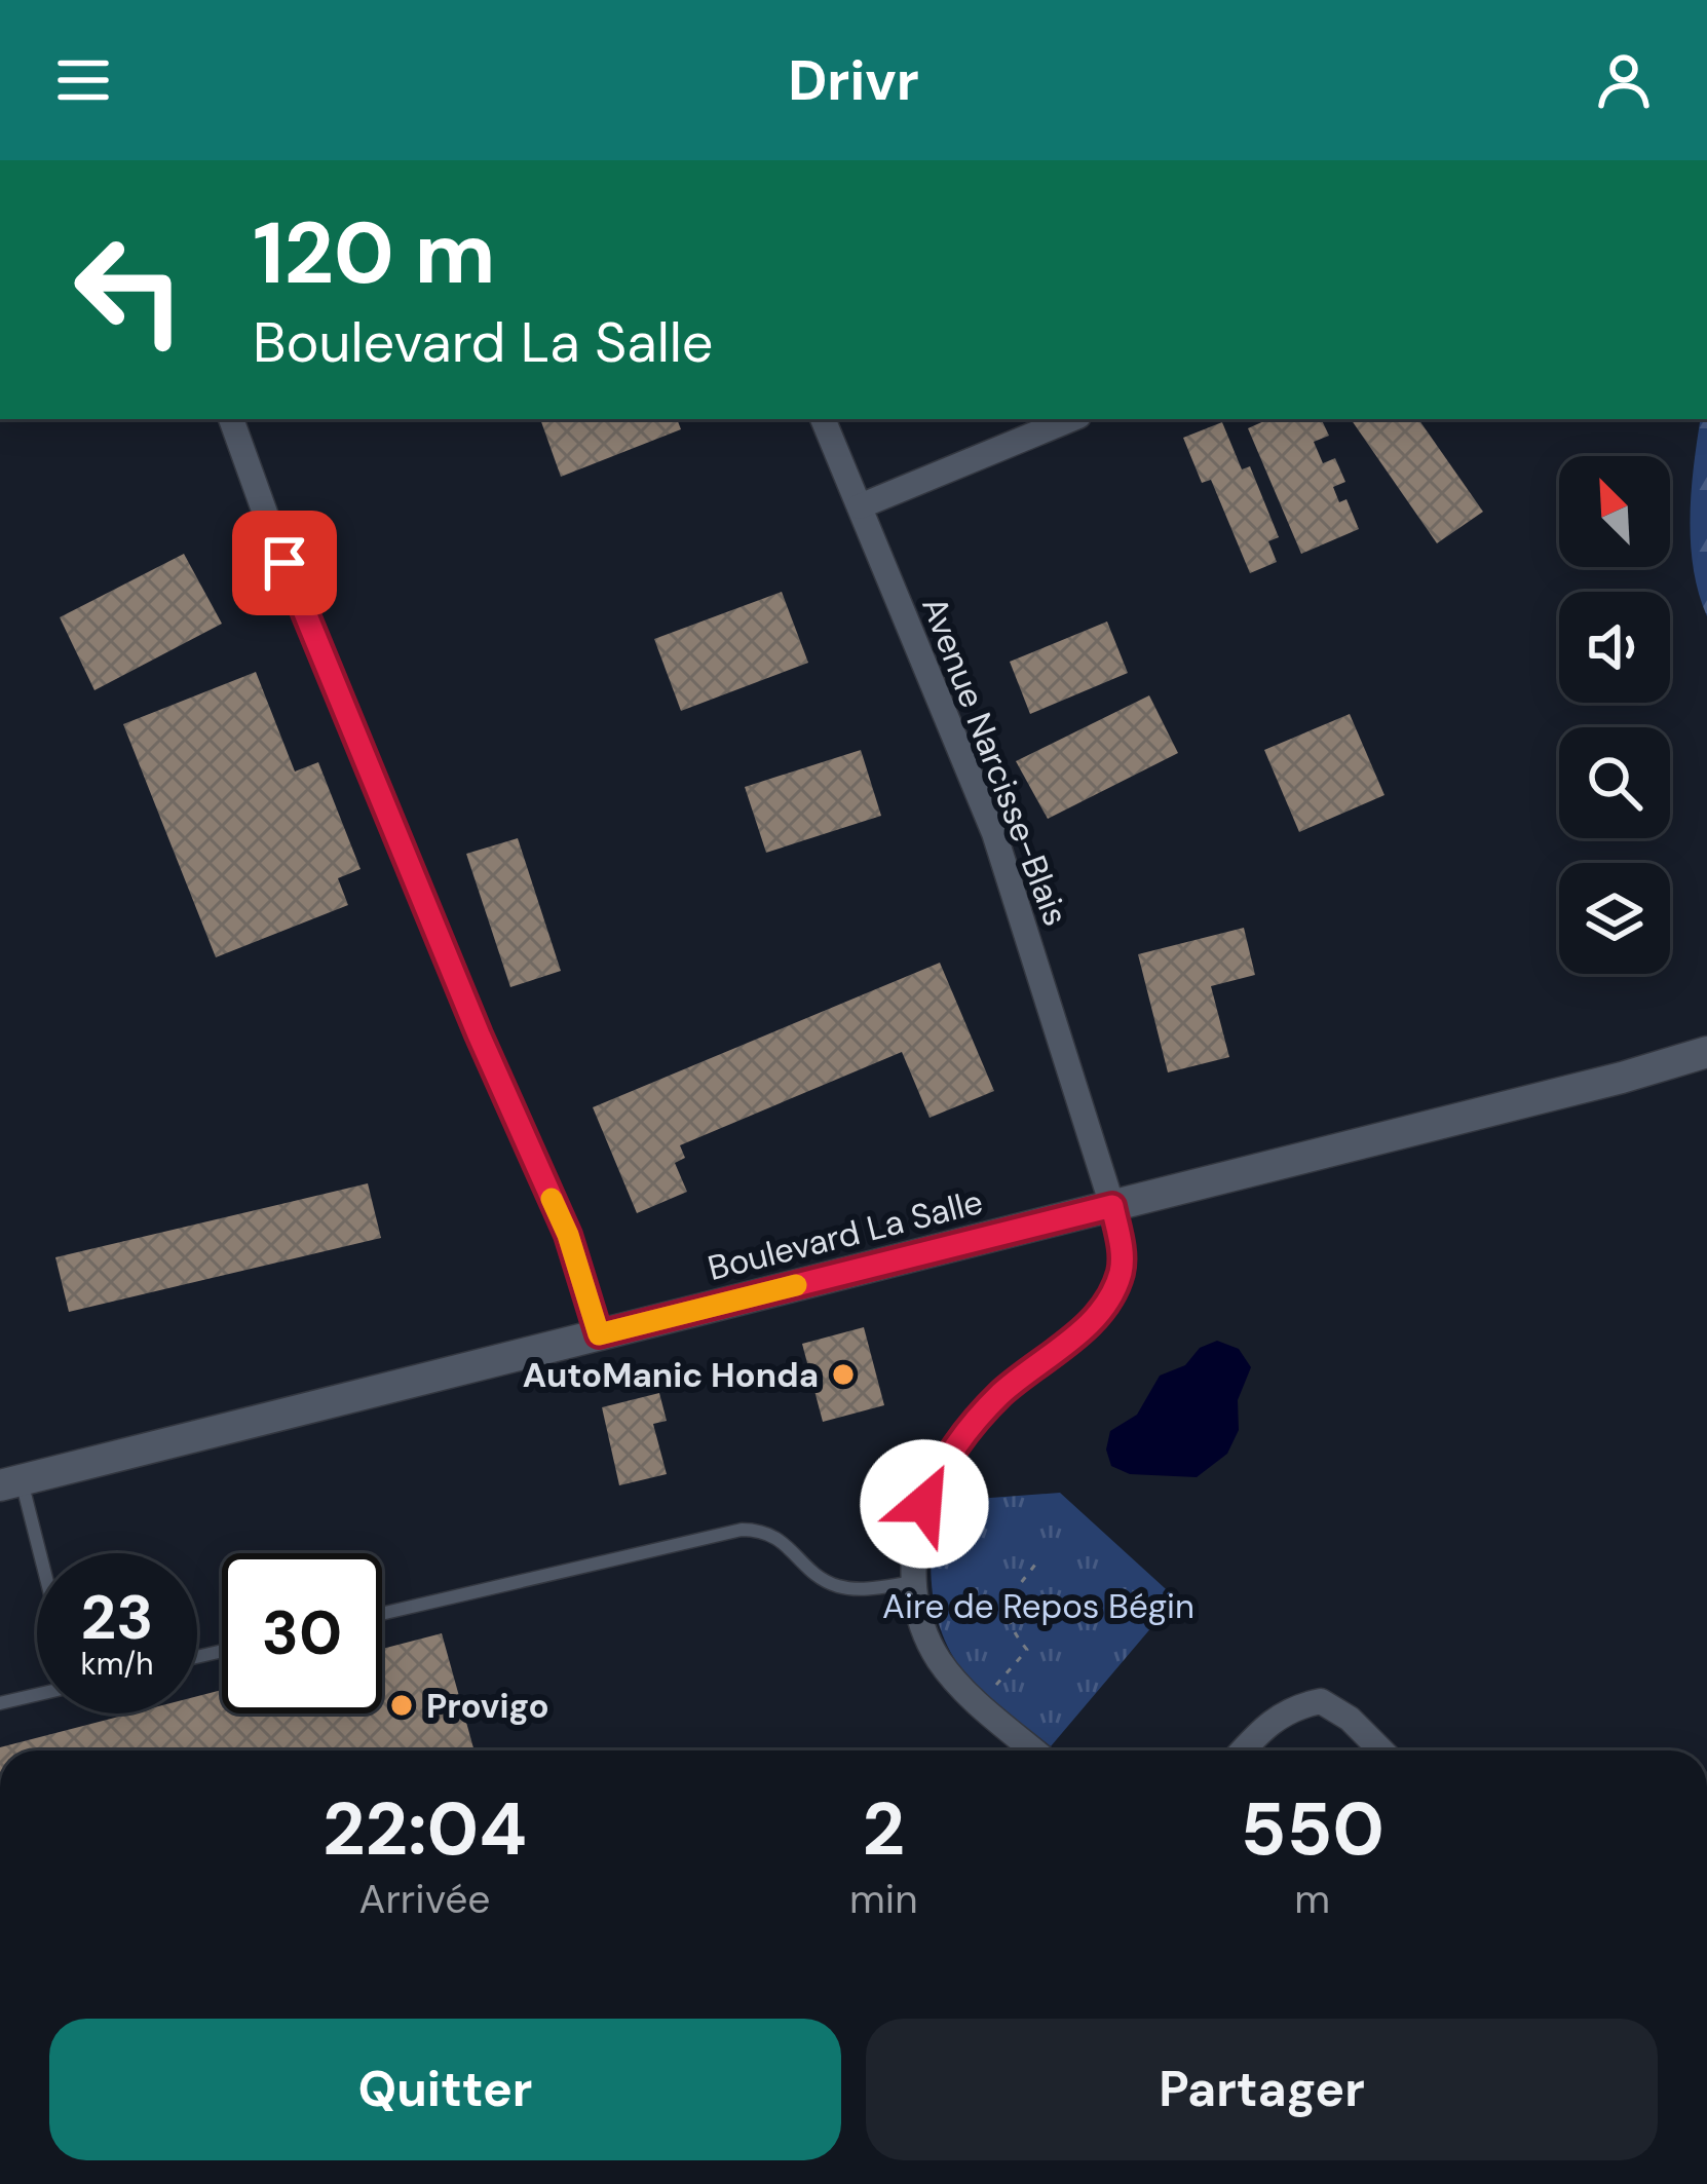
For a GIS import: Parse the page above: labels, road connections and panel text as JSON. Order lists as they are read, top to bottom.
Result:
{
  "streets": {
    "street": ["Avenue Narcisse-Blais", "Boulevard La Salle"]
  },
  "crossings": [
    ["Avenue Narcisse-Blais", "Boulevard La Salle"]
  ],
  "parks": ["Aire de Repos Bégin"],
  "places": ["AutoManic Honda", "Provigo"],
  "north": "top left",
  "page": {
    "header": "Drivr",
    "turn": ["120 m", "Boulevard La Salle"],
    "speed": "23 km/h",
    "limit": "30",
    "eta": [
      "22:04",
      "Arrivée",
      "2",
      "min",
      "550",
      "m"
    ],
    "buttons": ["Quitter", "Partager"]
  }
}
